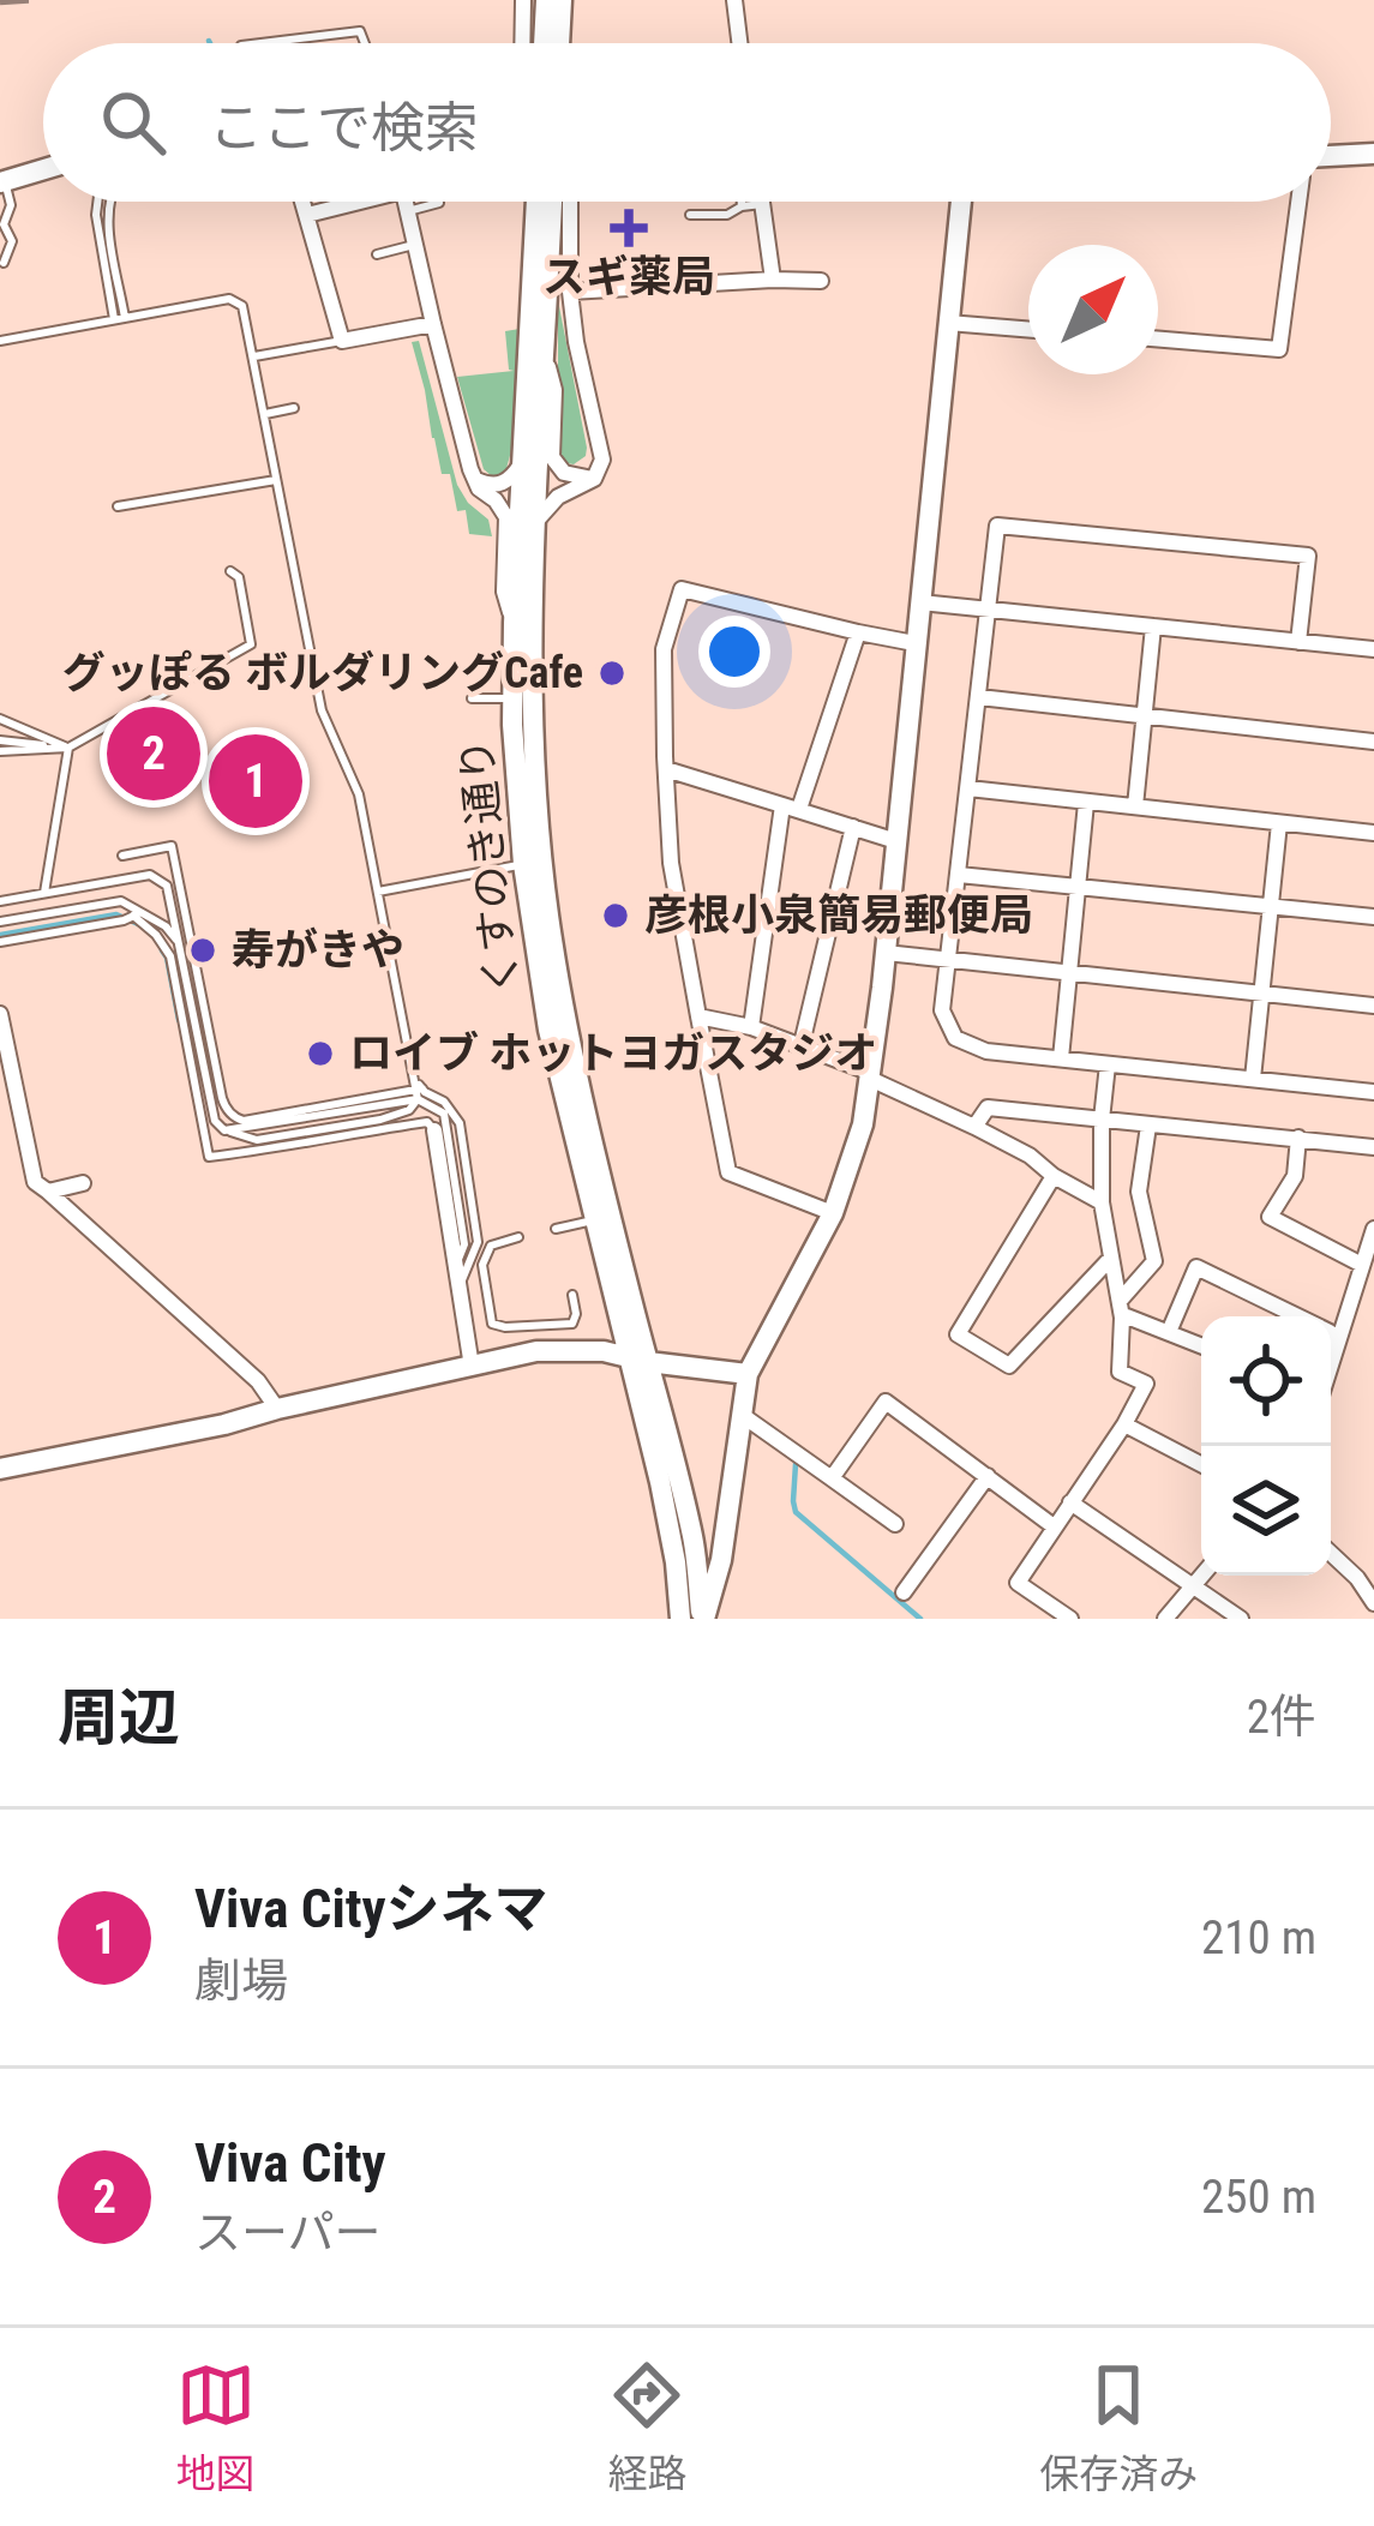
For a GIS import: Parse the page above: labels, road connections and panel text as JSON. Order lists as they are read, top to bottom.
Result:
{
  "streets": {
    "main road": ["くすのき通り"]
  },
  "places": {
    "health": ["スギ薬局"],
    "other": [
      "グッぽる ボルダリングCafe",
      "彦根小泉簡易郵便局",
      "寿がきや",
      "ロイブ ホットヨガスタジオ"
    ]
  },
  "north": "top right",
  "page": {
    "search": "ここで検索",
    "pins": ["2", "1"],
    "heading": ["周辺", "2件"],
    "list": [
      {
        "mark": "1",
        "name": "Viva Cityシネマ",
        "note": "劇場",
        "value": "210 m"
      },
      {
        "mark": "2",
        "name": "Viva City",
        "note": "スーパー",
        "value": "250 m"
      }
    ],
    "nav": ["地図", "経路", "保存済み"]
  }
}
